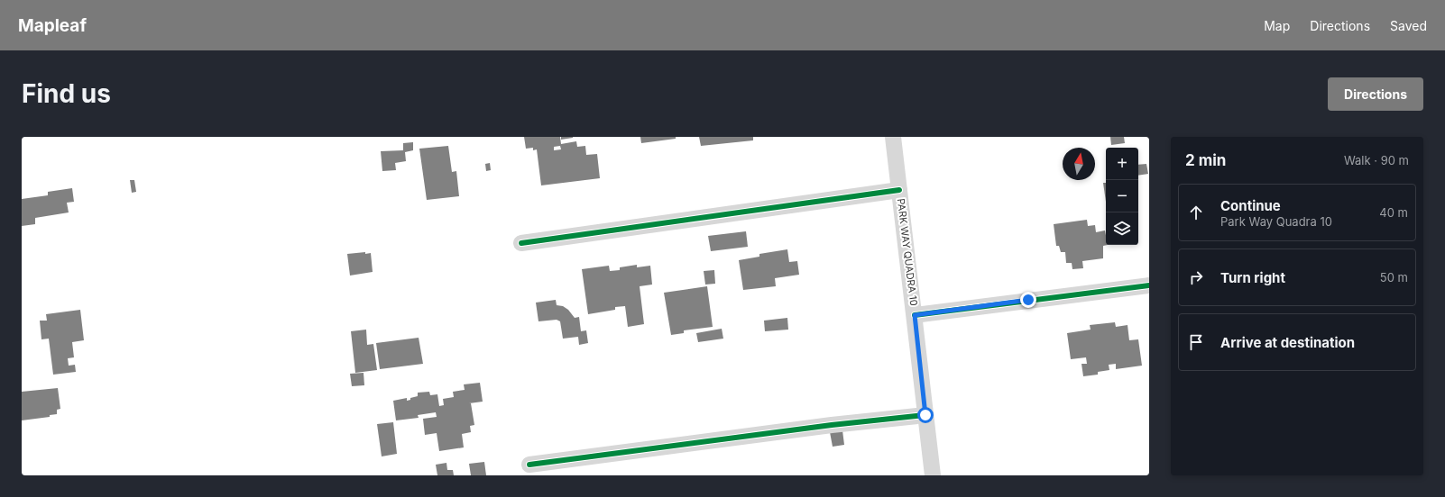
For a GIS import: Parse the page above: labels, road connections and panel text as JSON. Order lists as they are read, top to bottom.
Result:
{
  "streets": {
    "street": ["PARK WAY QUADRA 10"]
  },
  "north": "top",
  "page": {
    "header": "Mapleaf",
    "nav": ["Map", "Directions", "Saved"],
    "buttons": "Directions",
    "title": "Find us",
    "heading": ["2 min", "Walk · 90 m"],
    "map_buttons": ["+", "−"],
    "list": [
      ["Continue", "Park Way Quadra 10", "40 m"],
      ["Turn right", "50 m"],
      "Arrive at destination"
    ]
  }
}
